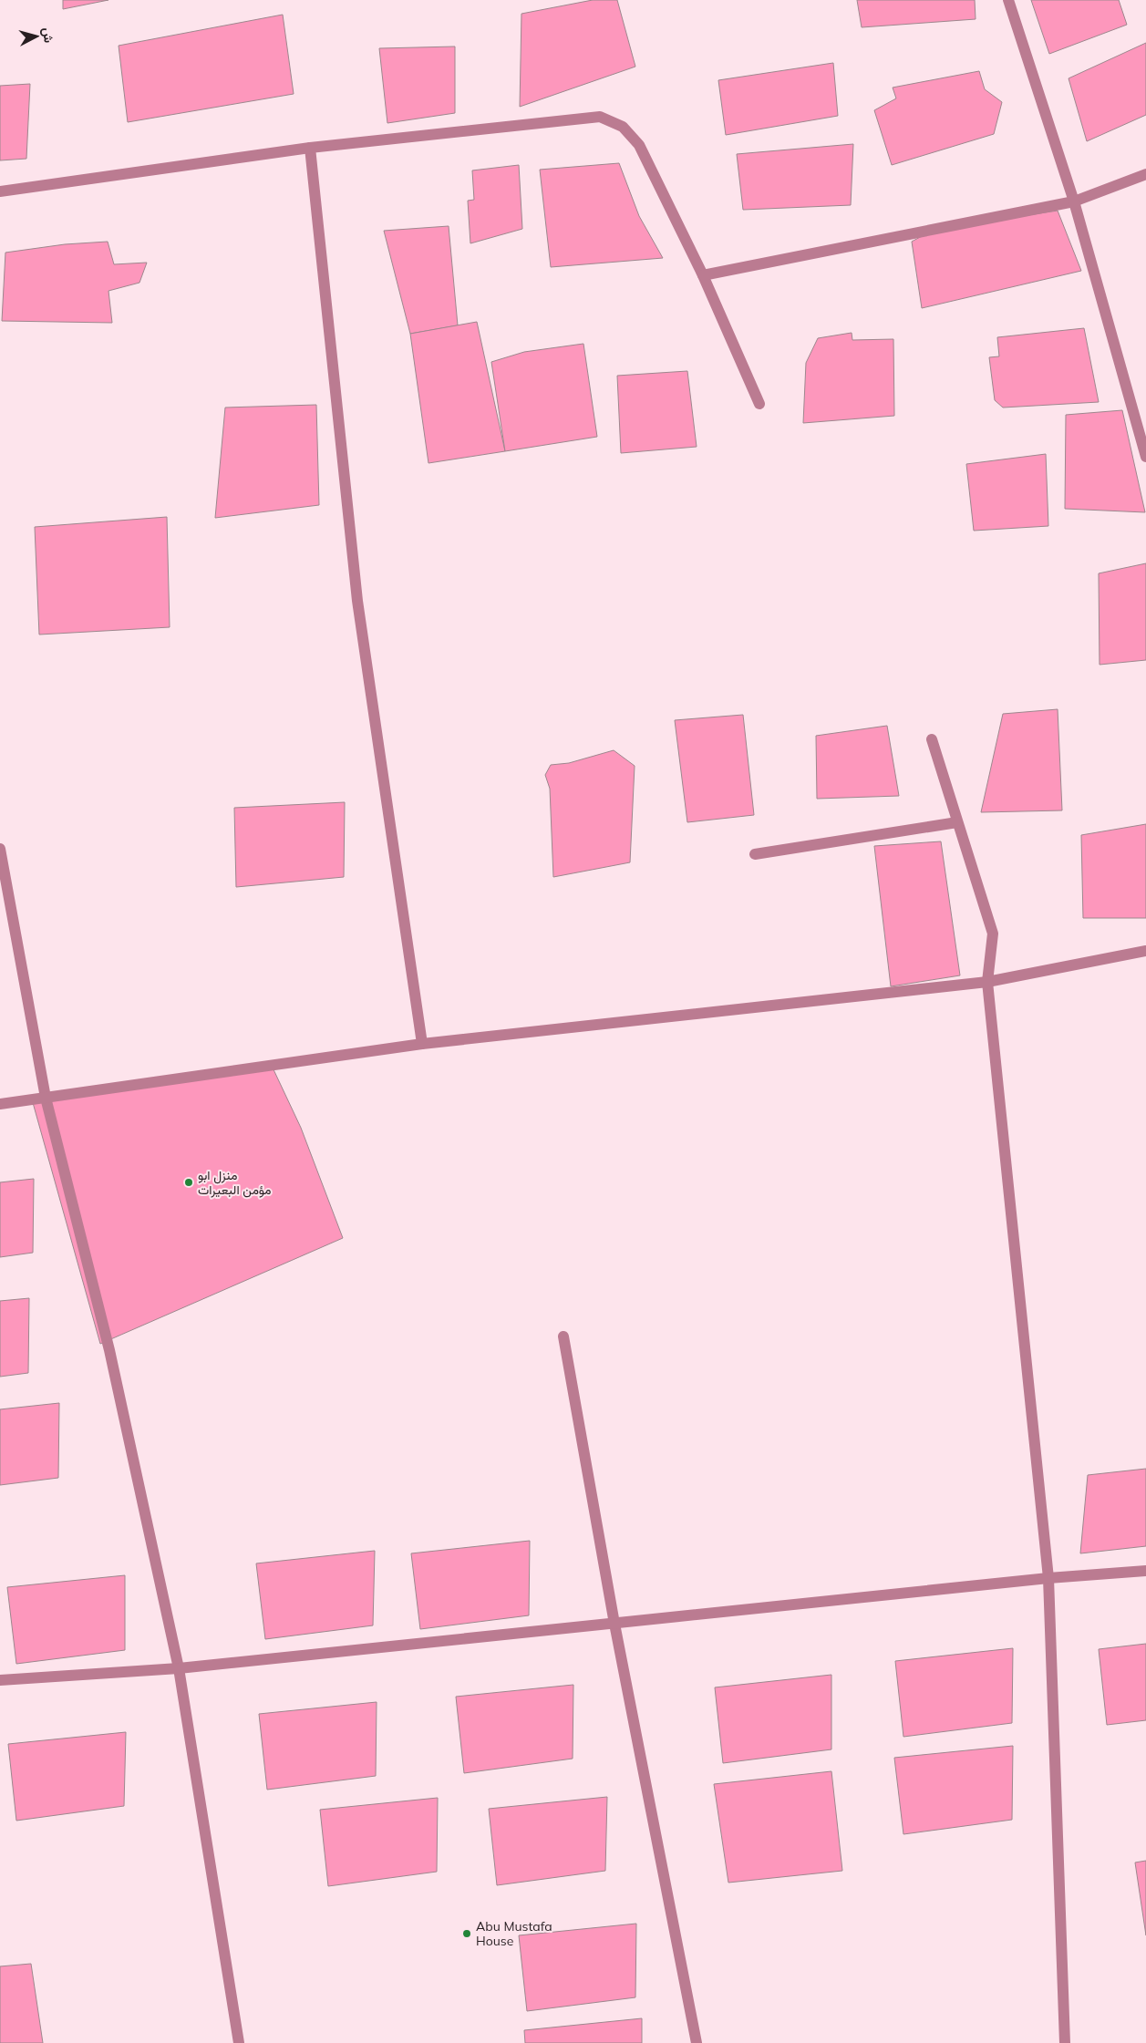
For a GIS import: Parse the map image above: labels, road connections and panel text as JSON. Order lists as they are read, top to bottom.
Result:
{
  "places": ["منزل ابو مؤمن البعيرات", "Abu Mustafa House"],
  "north": "right"
}
